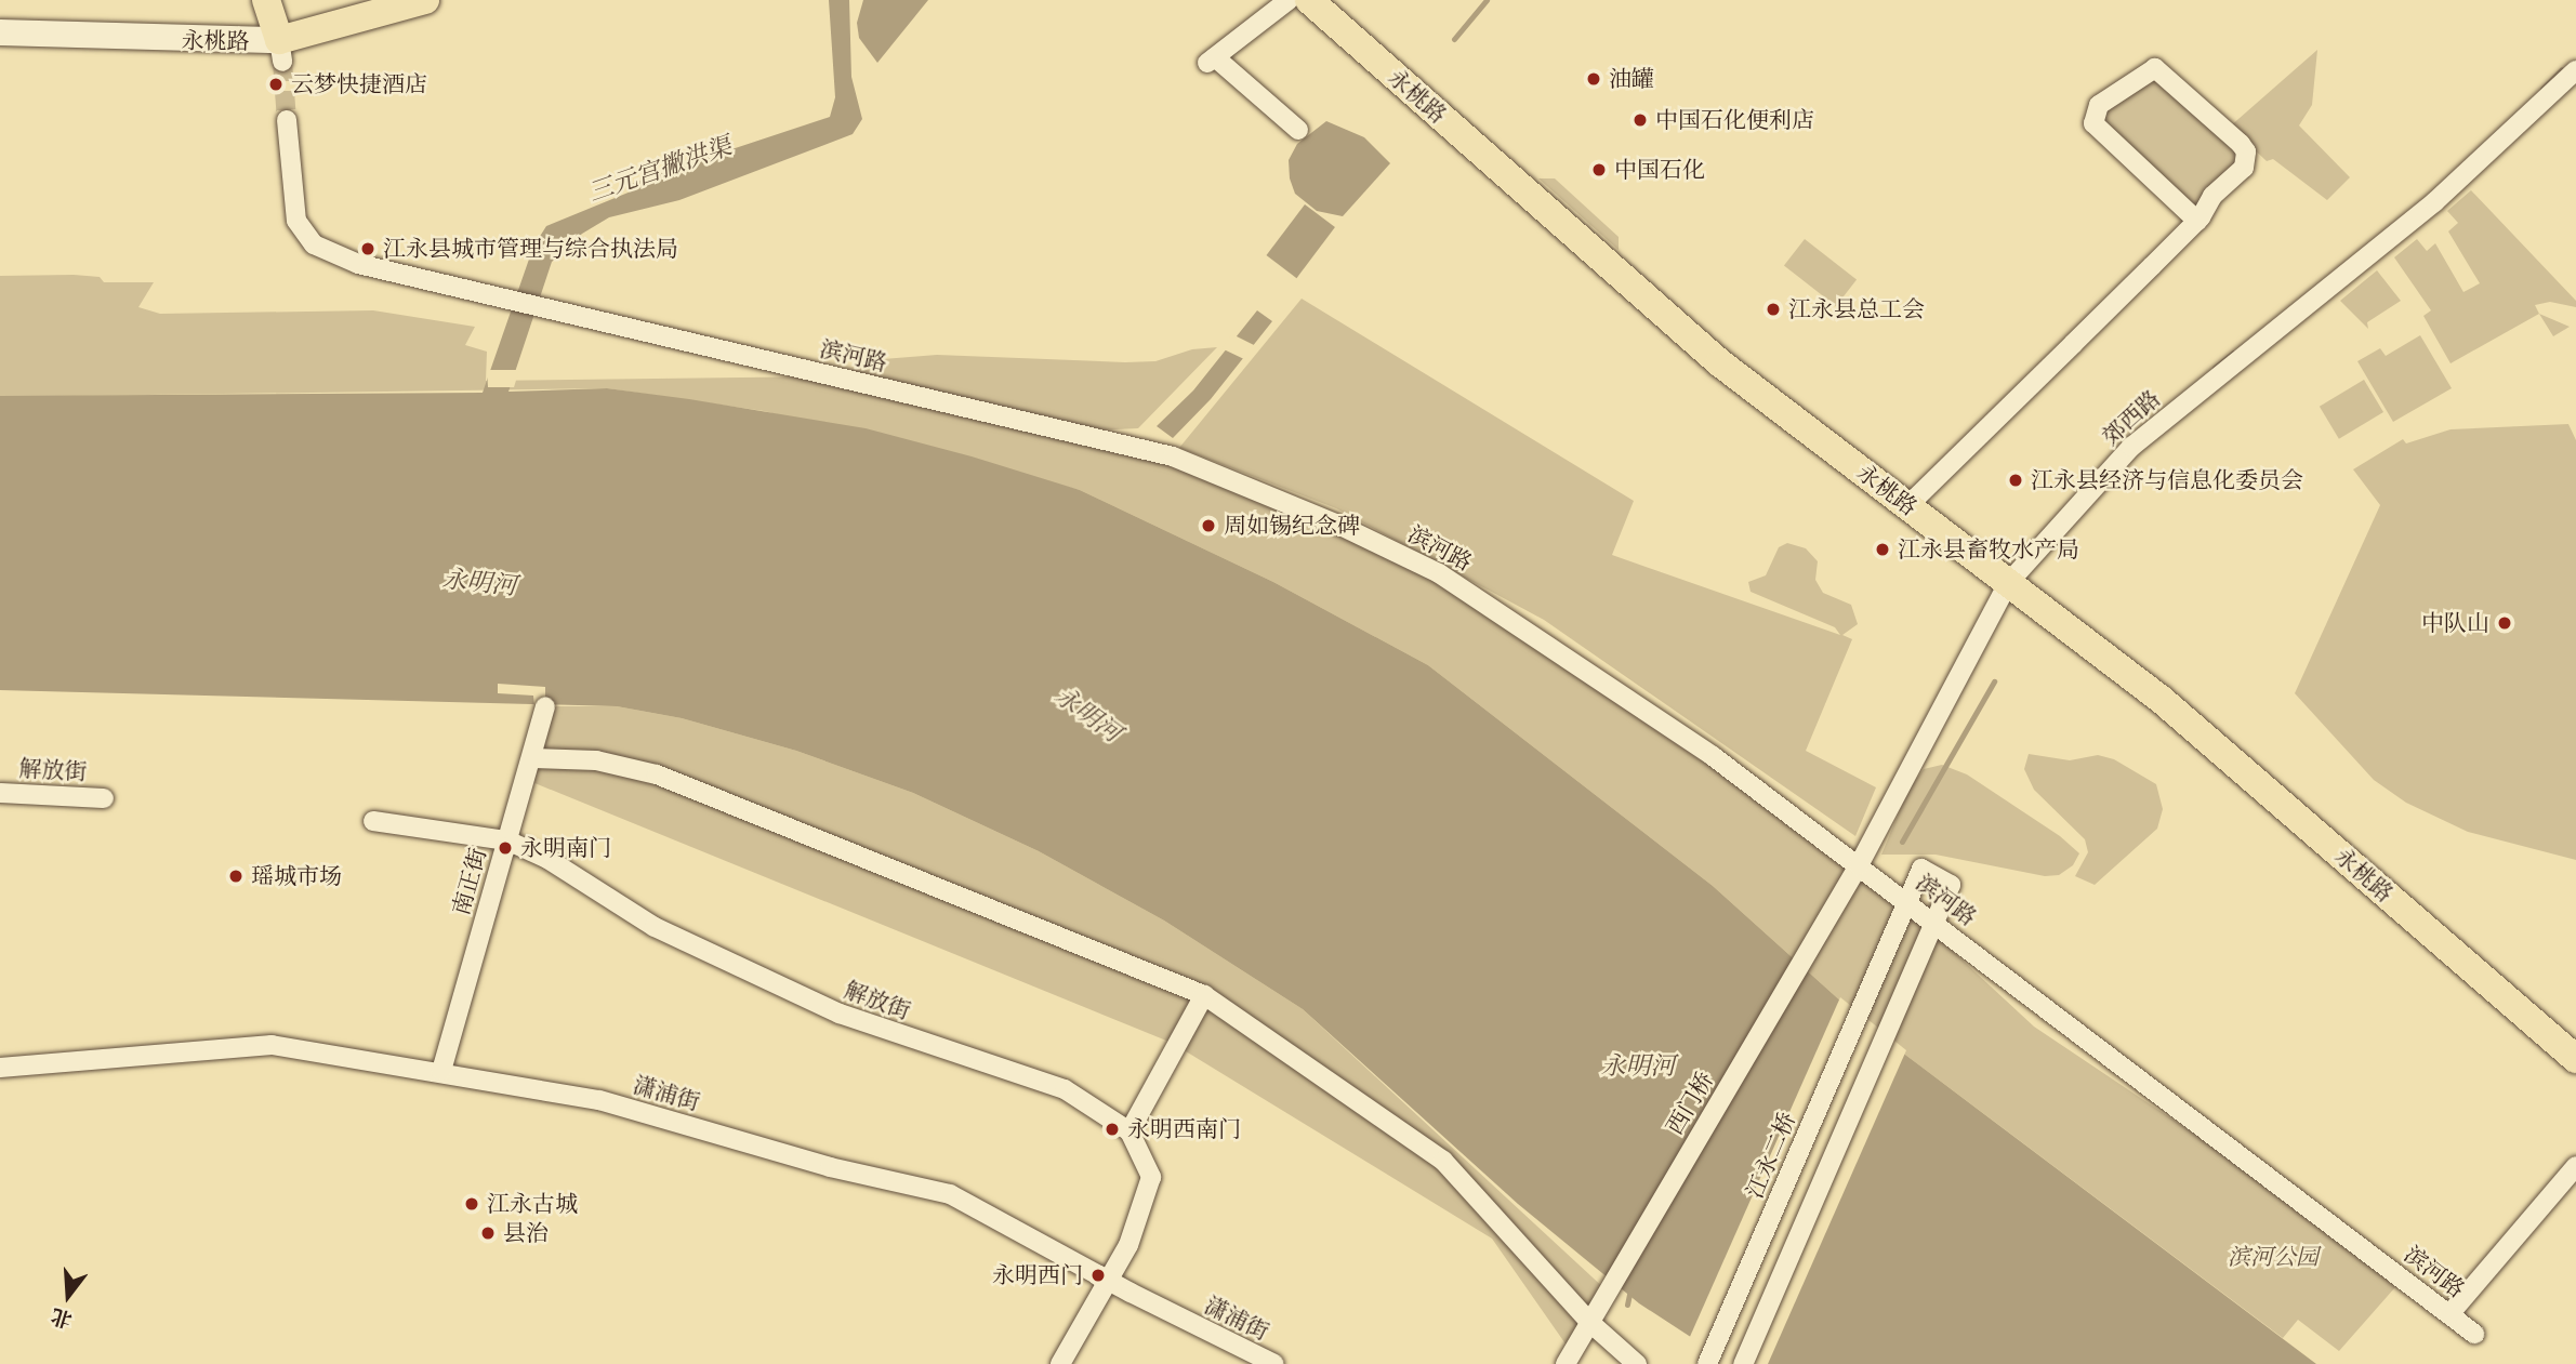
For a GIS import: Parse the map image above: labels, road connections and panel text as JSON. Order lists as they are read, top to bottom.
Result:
{
  "streets": {
    "main road": ["永桃路"],
    "street": [
      "滨河路",
      "郊西路",
      "解放街",
      "南正街",
      "潇浦街",
      "西门桥",
      "江永二桥"
    ]
  },
  "crossings": [
    ["永桃路", "郊西路"],
    ["滨河路", "郊西路"],
    ["滨河路", "江永二桥"],
    ["郊西路", "西门桥"],
    ["解放街", "南正街"],
    ["南正街", "潇浦街"]
  ],
  "water": ["三元宫撇洪渠", "永明河"],
  "parks": ["滨河公园"],
  "places": [
    "油罐",
    "云梦快捷酒店",
    "中国石化便利店",
    "中国石化",
    "江永县城市管理与综合执法局",
    "江永县总工会",
    "江永县经济与信息化委员会",
    "周如锡纪念碑",
    "江永县畜牧水产局",
    "中队山",
    "永明南门",
    "瑶城市场",
    "永明西南门",
    "江永古城",
    "县治",
    "永明西门"
  ],
  "north": "bottom"
}
